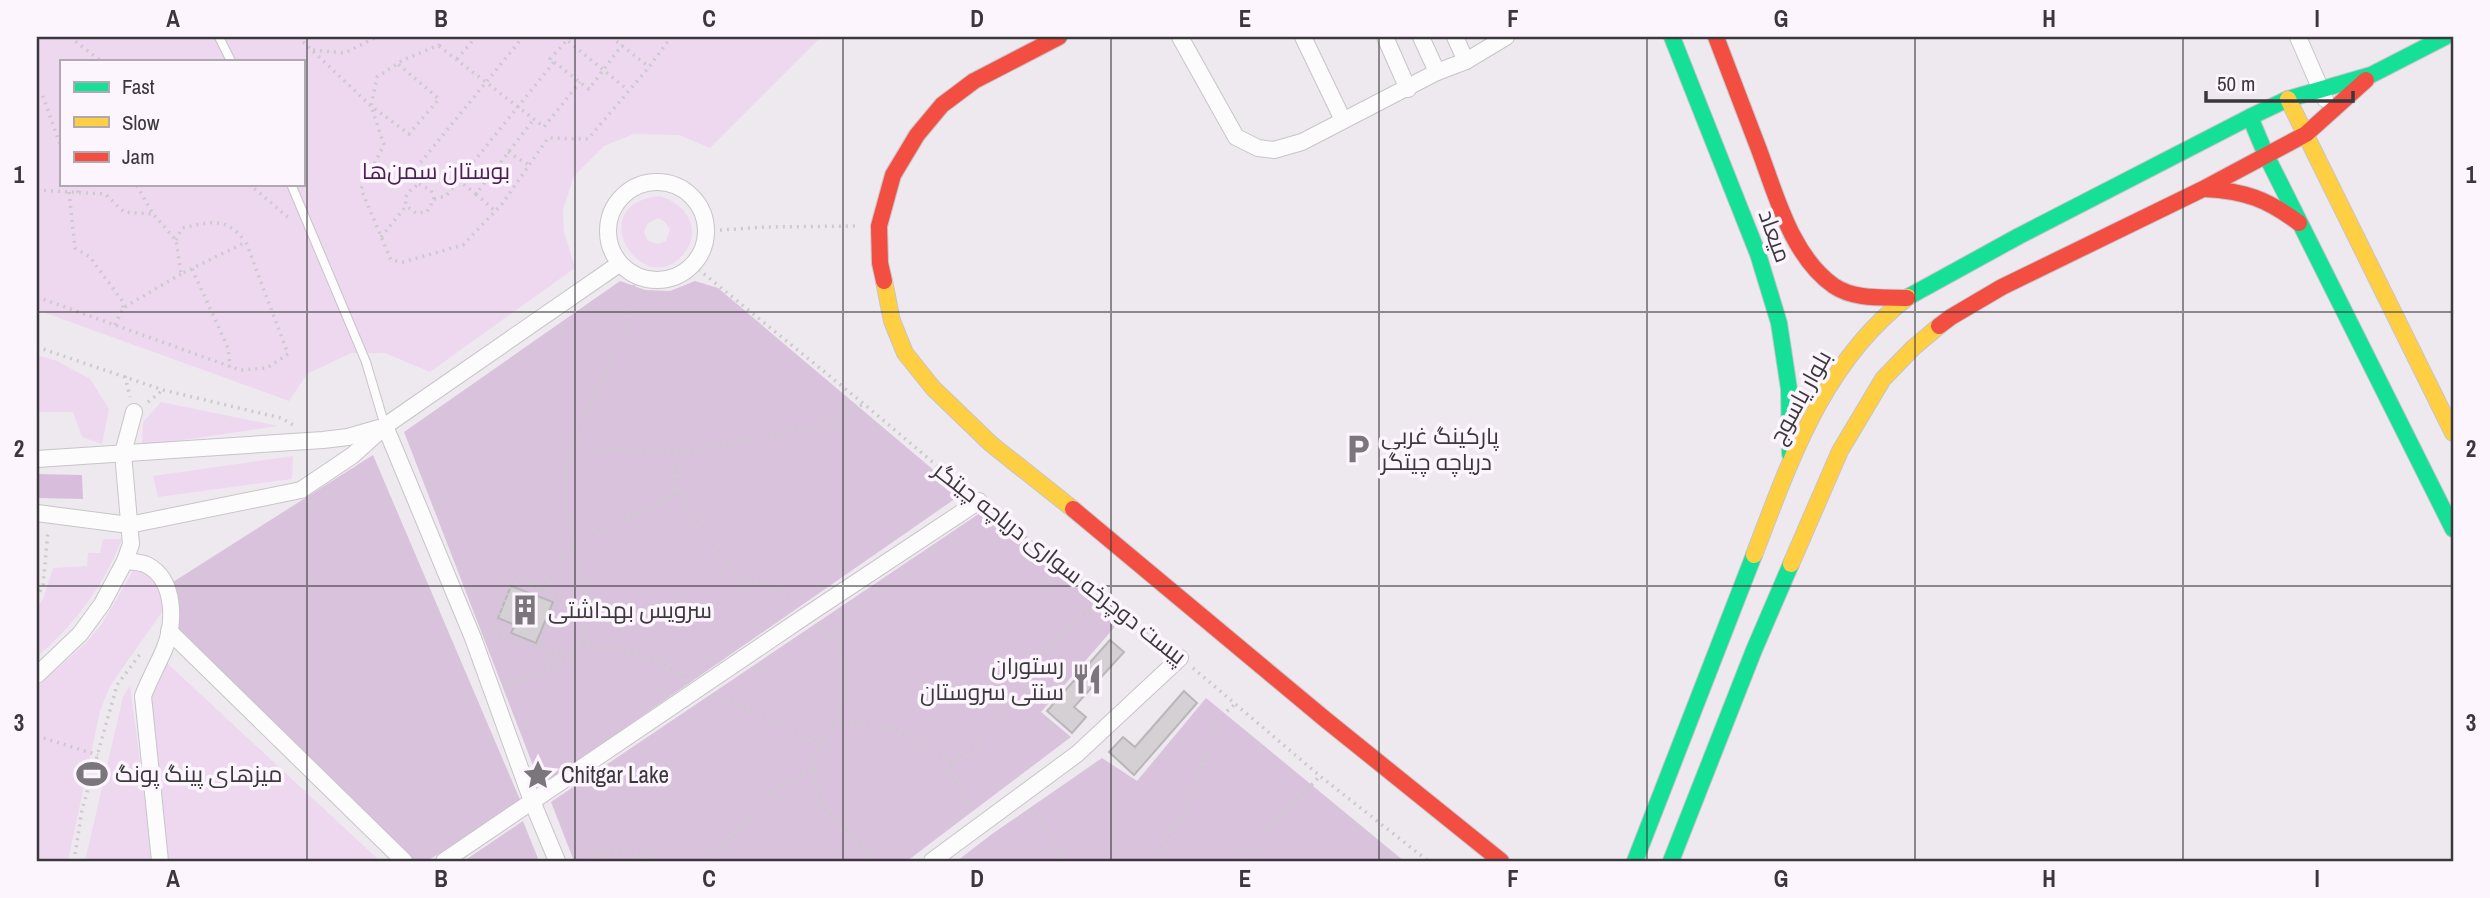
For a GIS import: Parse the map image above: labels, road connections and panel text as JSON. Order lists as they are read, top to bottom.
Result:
{
  "streets": {
    "street": ["میعاد", "بلوار یاسوج"],
    "path": ["پیست دوچرخه سواری دریاچه چیتگر"]
  },
  "crossings": [
    ["میعاد", "بلوار یاسوج"]
  ],
  "parks": ["بوستان سمن‌ها"],
  "places": {
    "parking": ["پارکینگ غربی دریاچه چیتگر"],
    "building": ["سرویس بهداشتی"],
    "restaurant": ["رستوران سنتی سروستان"],
    "sports": ["میزهای پینگ پونگ"],
    "place": ["Chitgar Lake"]
  },
  "legend": ["Fast", "Slow", "Jam"],
  "scale_bar": "50 m",
  "grid": {
    "columns": [
      "A",
      "B",
      "C",
      "D",
      "E",
      "F",
      "G",
      "H",
      "I"
    ],
    "rows": ["1", "2", "3"]
  }
}
